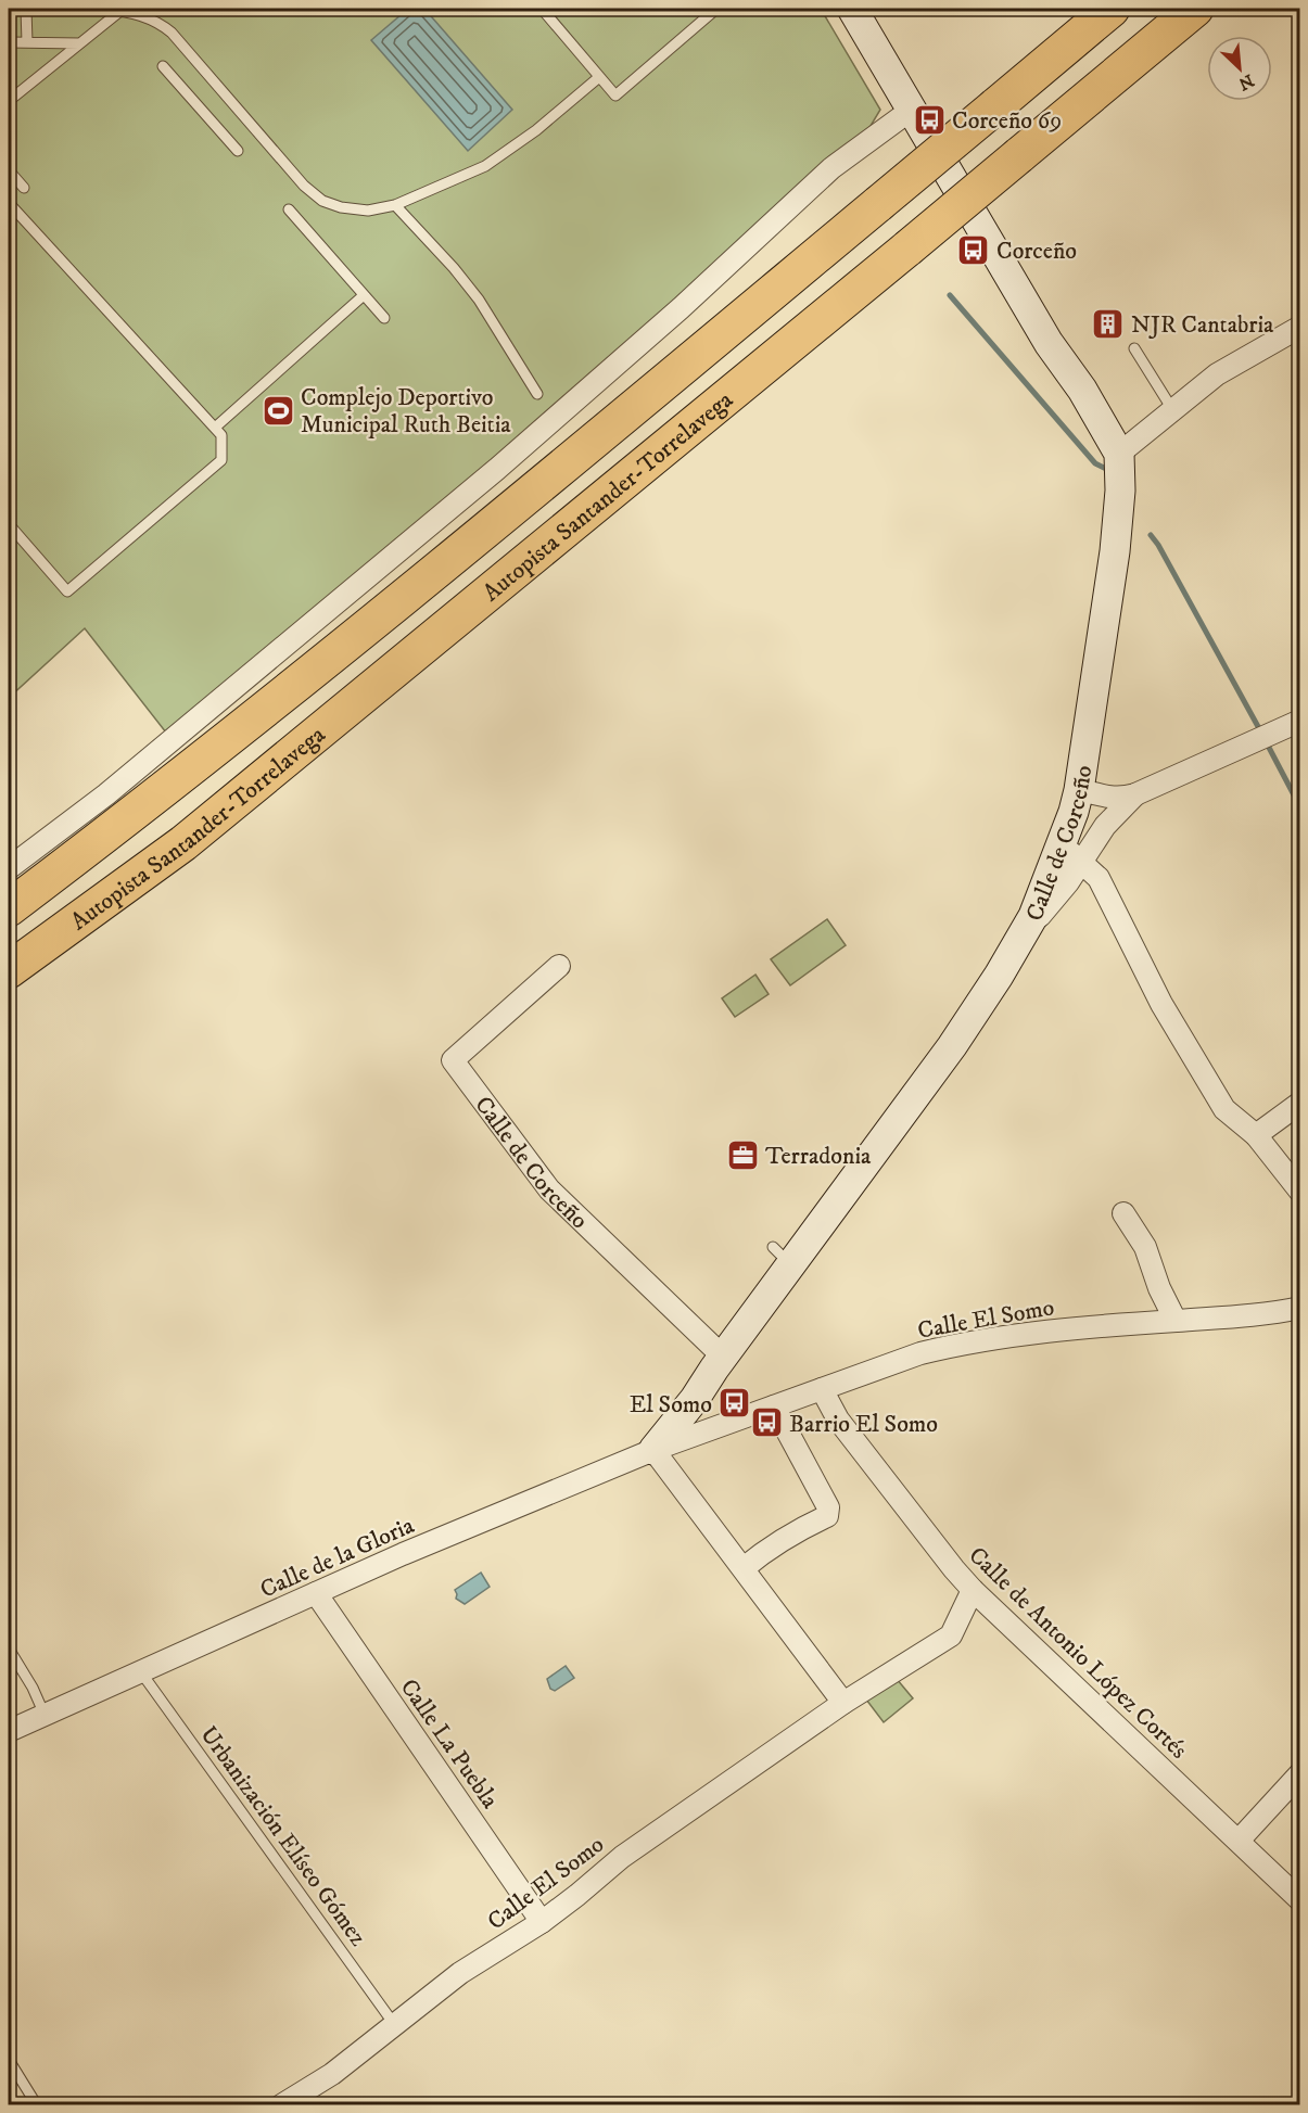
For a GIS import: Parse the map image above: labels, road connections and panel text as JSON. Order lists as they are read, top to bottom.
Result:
{
  "streets": {
    "highway": ["Autopista Santander-Torrelavega"],
    "main road": ["Calle de Corceño"],
    "street": [
      "Calle El Somo",
      "Calle de la Gloria",
      "Calle de Antonio López Cortés",
      "Calle La Puebla"
    ],
    "lane": ["Urbanización Elíseo Gómez"]
  },
  "crossings": [
    ["Calle de Corceño", "Calle El Somo"],
    ["Calle de Corceño", "Calle de la Gloria"],
    ["Calle El Somo", "Calle de la Gloria"],
    ["Calle El Somo", "Calle de Antonio López Cortés"],
    ["Calle El Somo", "Calle La Puebla"],
    ["Calle El Somo", "Urbanización Elíseo Gómez"],
    ["Calle de la Gloria", "Calle La Puebla"],
    ["Calle de la Gloria", "Urbanización Elíseo Gómez"]
  ],
  "places": {
    "bus stop": [
      "Corceño 69",
      "Corceño",
      "El Somo",
      "Barrio El Somo"
    ],
    "building": ["NJR Cantabria"],
    "sports": ["Complejo Deportivo Municipal Ruth Beitia"],
    "office": ["Terradonia"]
  },
  "north": "bottom right"
}
